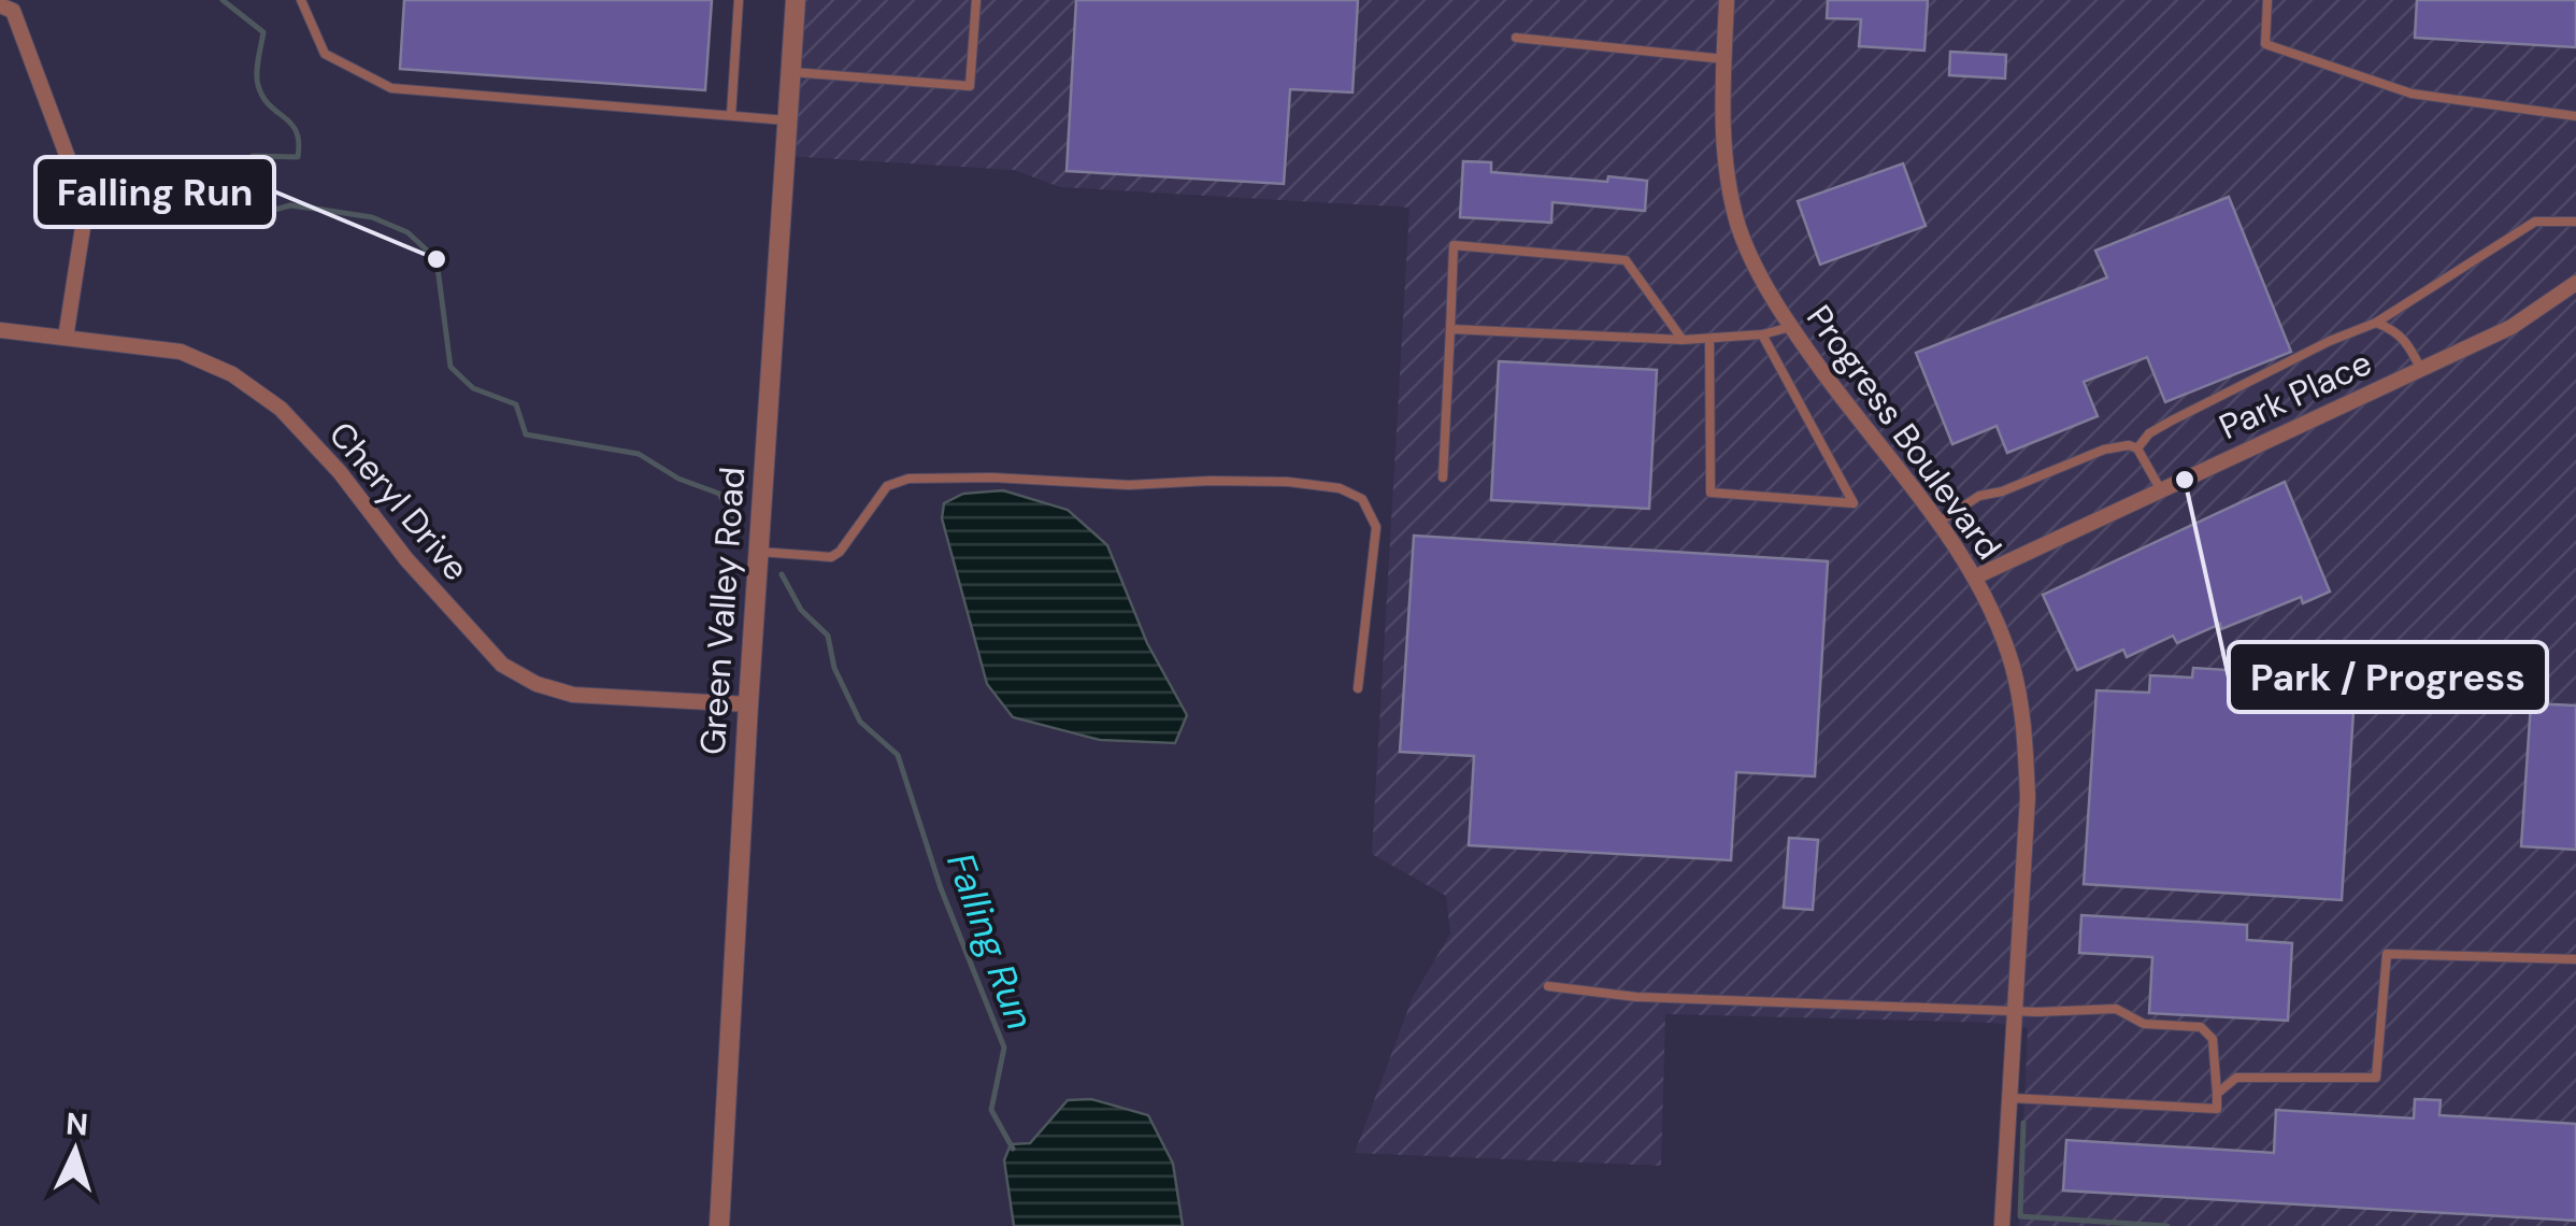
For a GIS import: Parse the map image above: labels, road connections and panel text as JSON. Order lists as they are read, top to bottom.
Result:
{
  "streets": {
    "street": [
      "Park Place",
      "Progress Boulevard",
      "Cheryl Drive",
      "Green Valley Road"
    ]
  },
  "crossings": [
    ["Park Place", "Progress Boulevard"],
    ["Cheryl Drive", "Green Valley Road"]
  ],
  "water": ["Falling Run"],
  "places": ["Falling Run", "Park / Progress"],
  "north": "top"
}
